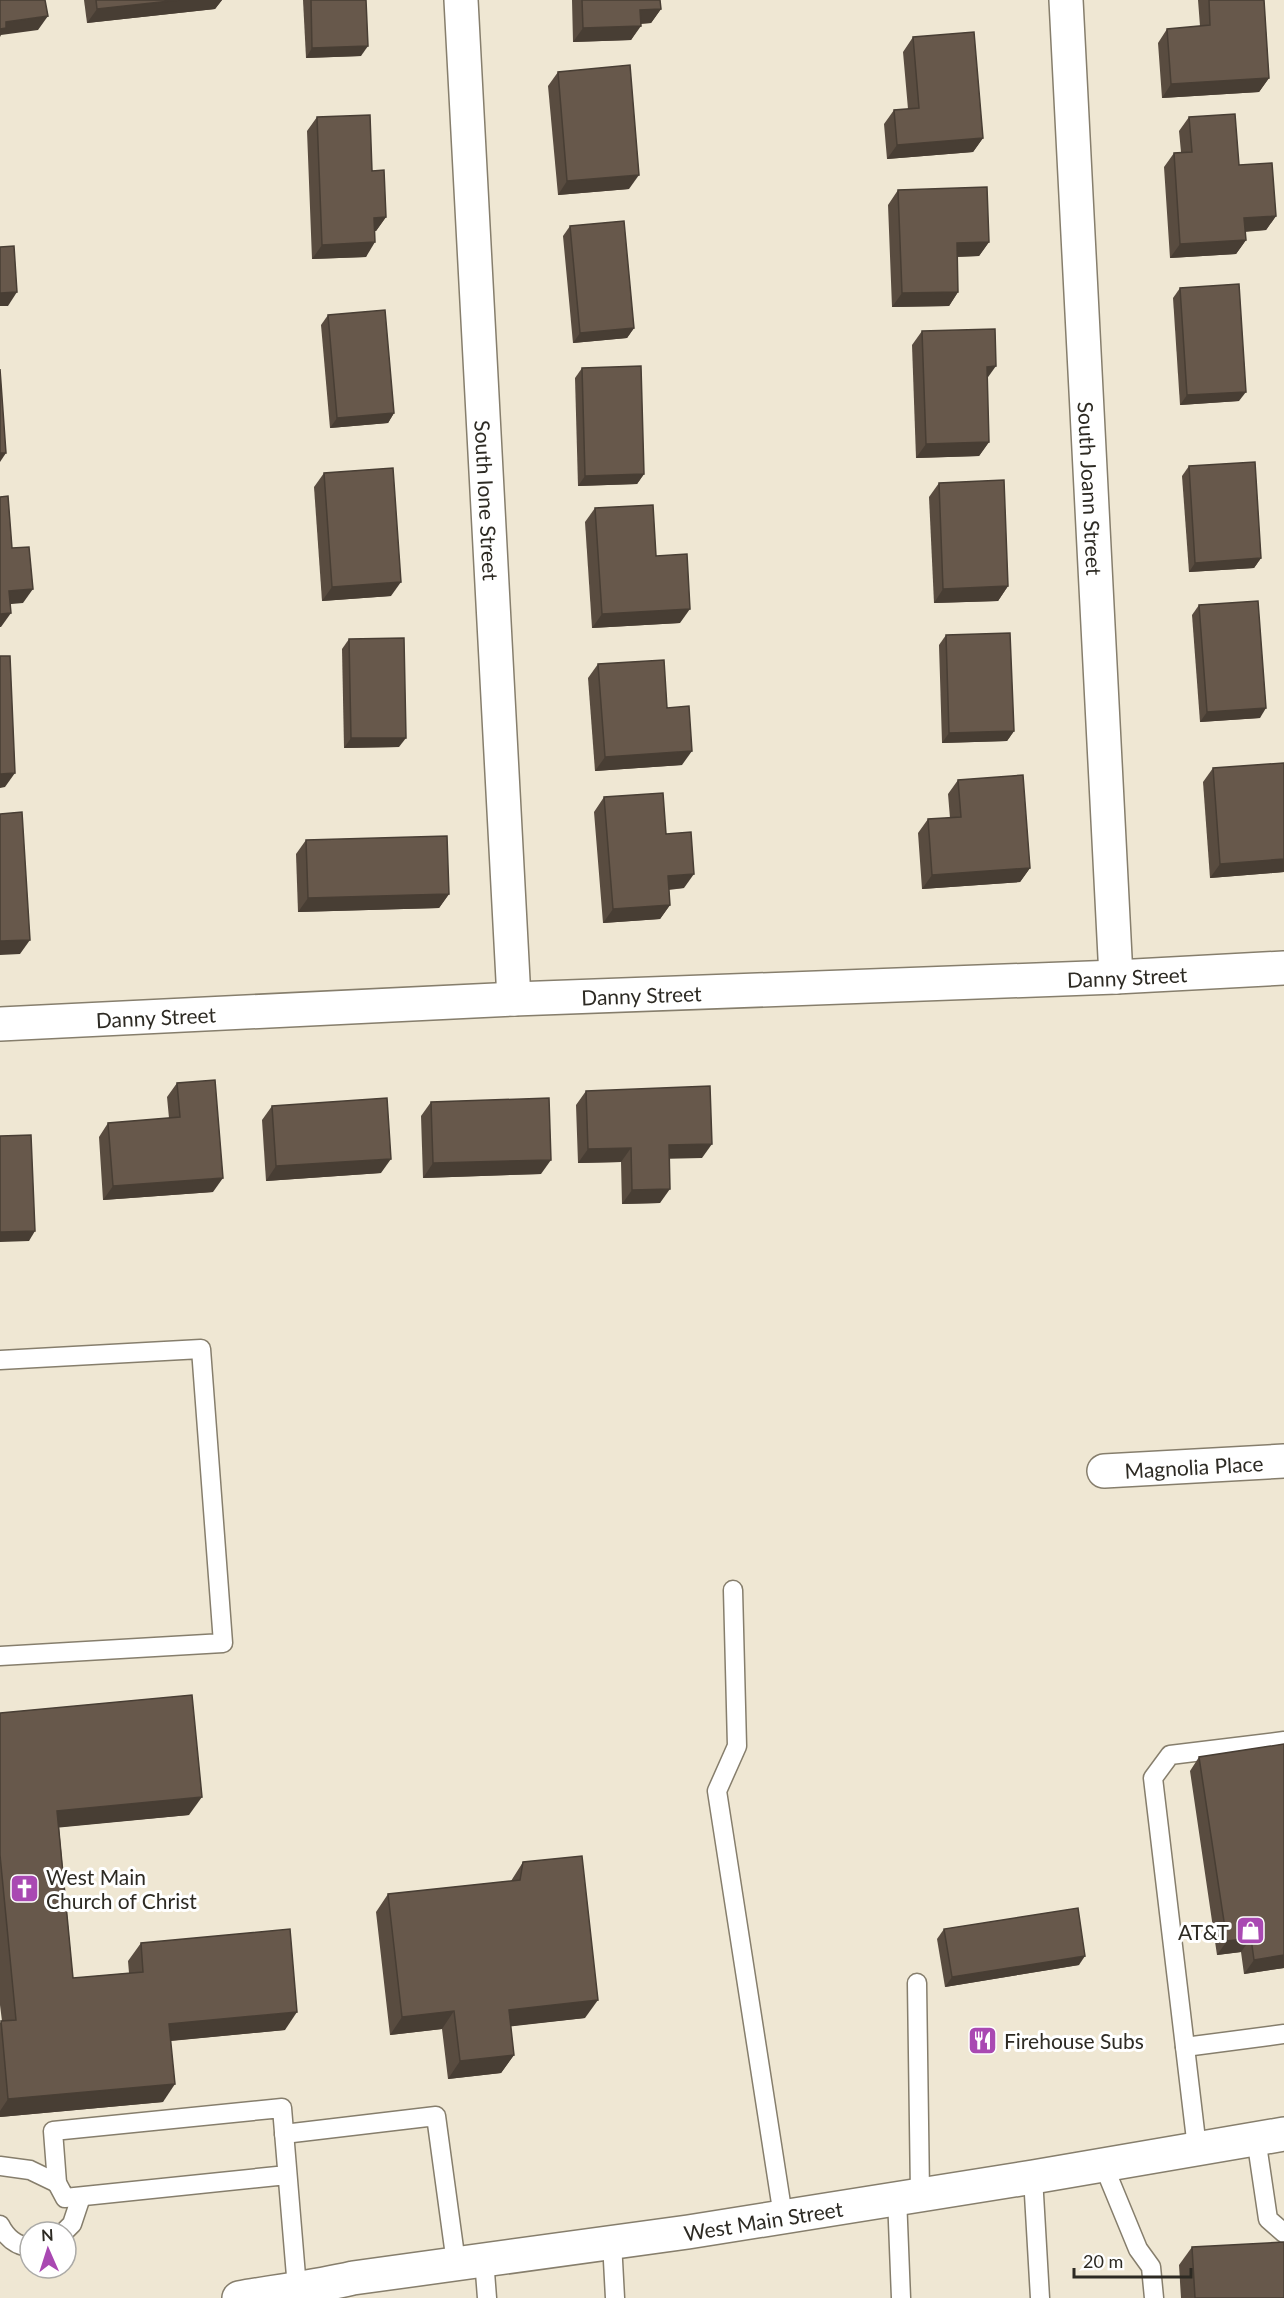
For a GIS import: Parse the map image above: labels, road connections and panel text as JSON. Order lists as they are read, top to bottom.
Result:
{
  "streets": {
    "street": [
      "South Joann Street",
      "South Ione Street",
      "Danny Street",
      "Magnolia Place",
      "West Main Street"
    ]
  },
  "crossings": [
    ["South Joann Street", "Danny Street"],
    ["South Ione Street", "Danny Street"]
  ],
  "places": {
    "church": ["West Main Church of Christ"],
    "shop": ["AT&T"],
    "restaurant": ["Firehouse Subs"]
  },
  "scale_bar": "20 m",
  "north": "top"
}
